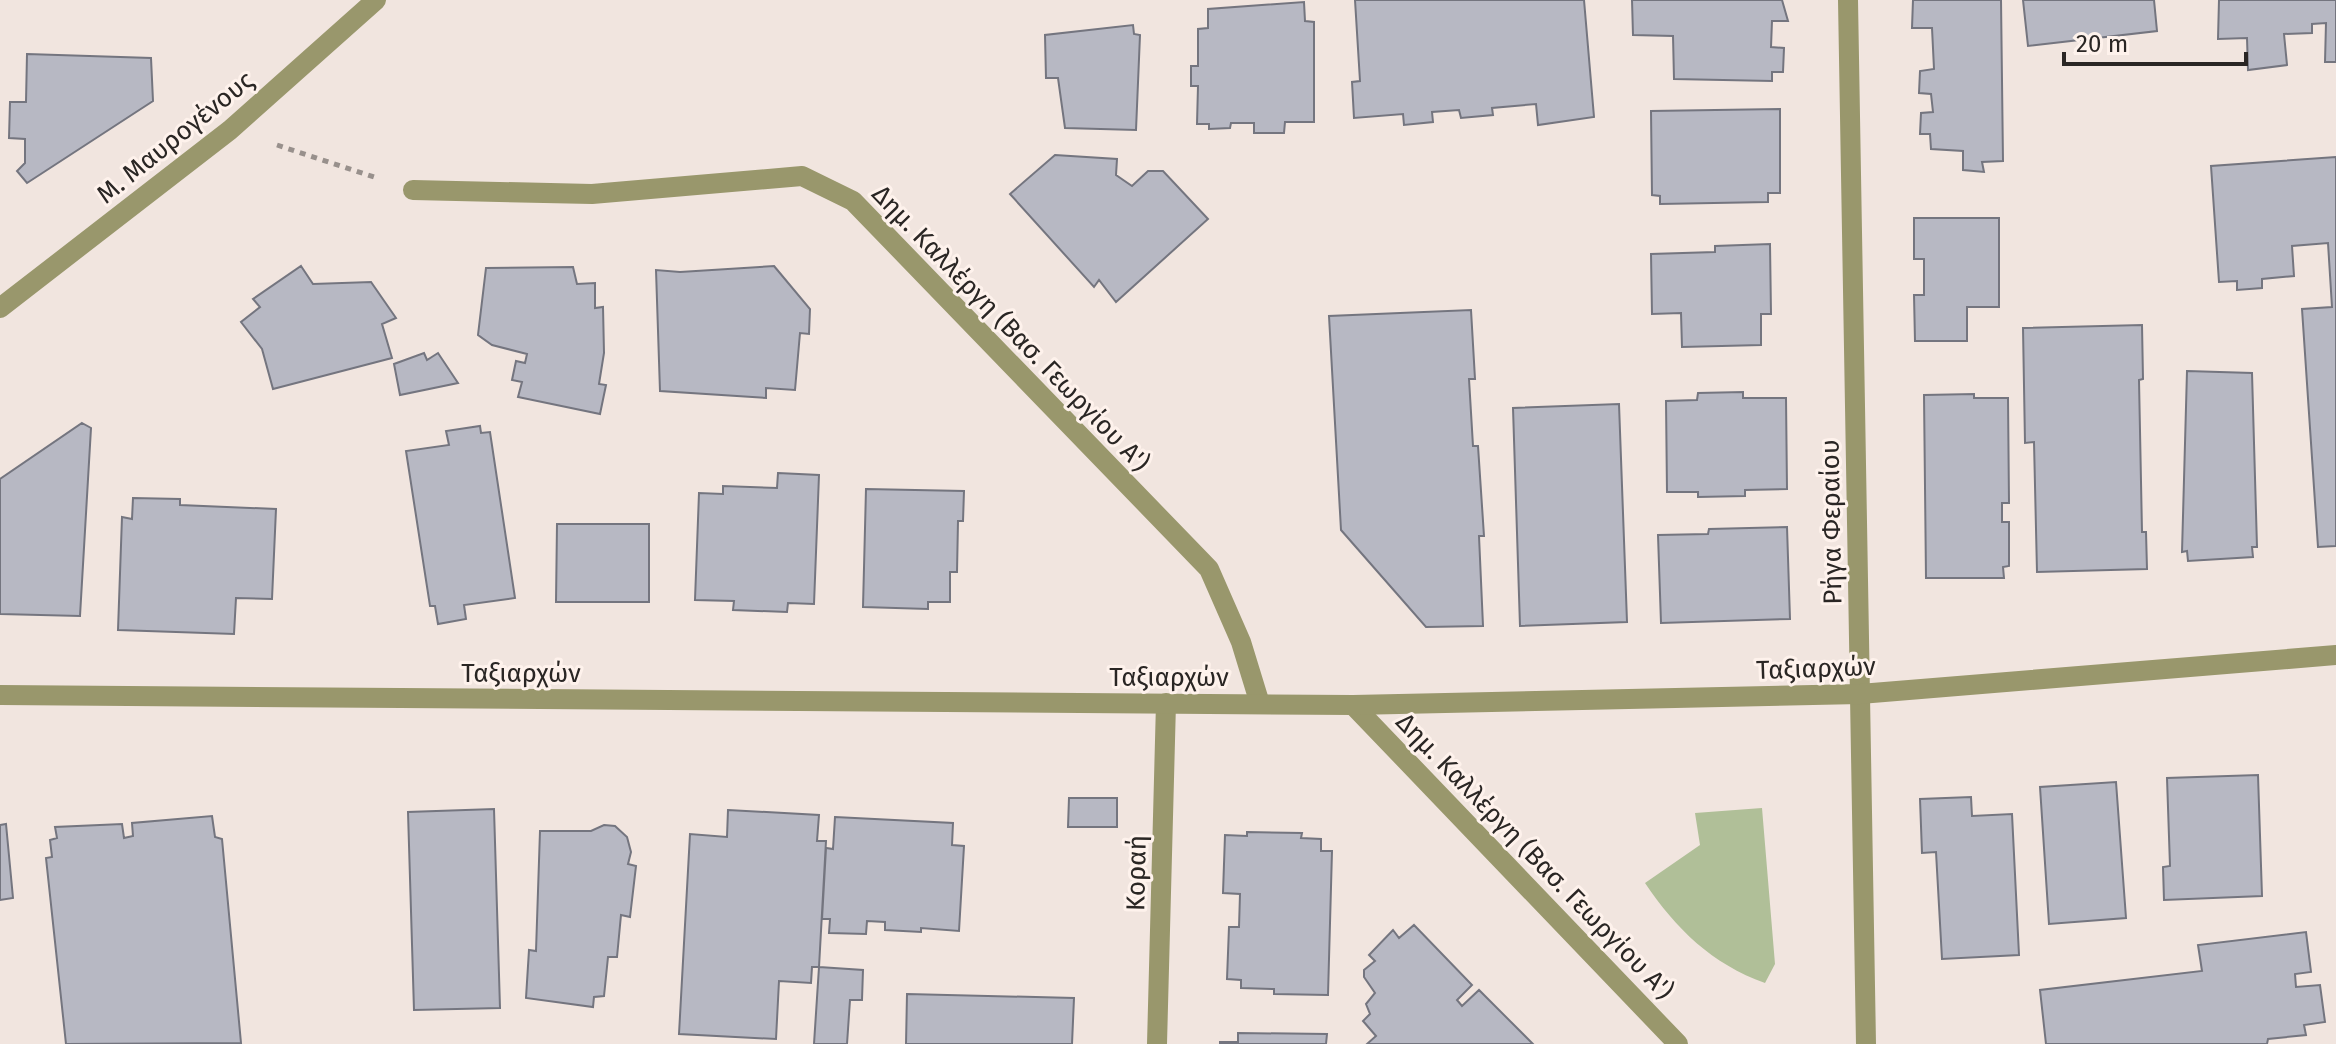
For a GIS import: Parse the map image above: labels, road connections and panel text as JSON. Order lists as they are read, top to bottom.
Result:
{
  "streets": {
    "street": [
      "Μ. Μαυρογένους",
      "Δημ. Καλλέργη (Βασ. Γεωργίου Α')",
      "Ρήγα Φεραίου",
      "Ταξιαρχών",
      "Κοραή"
    ]
  },
  "crossings": [
    ["Δημ. Καλλέργη (Βασ. Γεωργίου Α')", "Ταξιαρχών"],
    ["Ρήγα Φεραίου", "Ταξιαρχών"],
    ["Ταξιαρχών", "Κοραή"]
  ],
  "scale_bar": "20 m"
}
